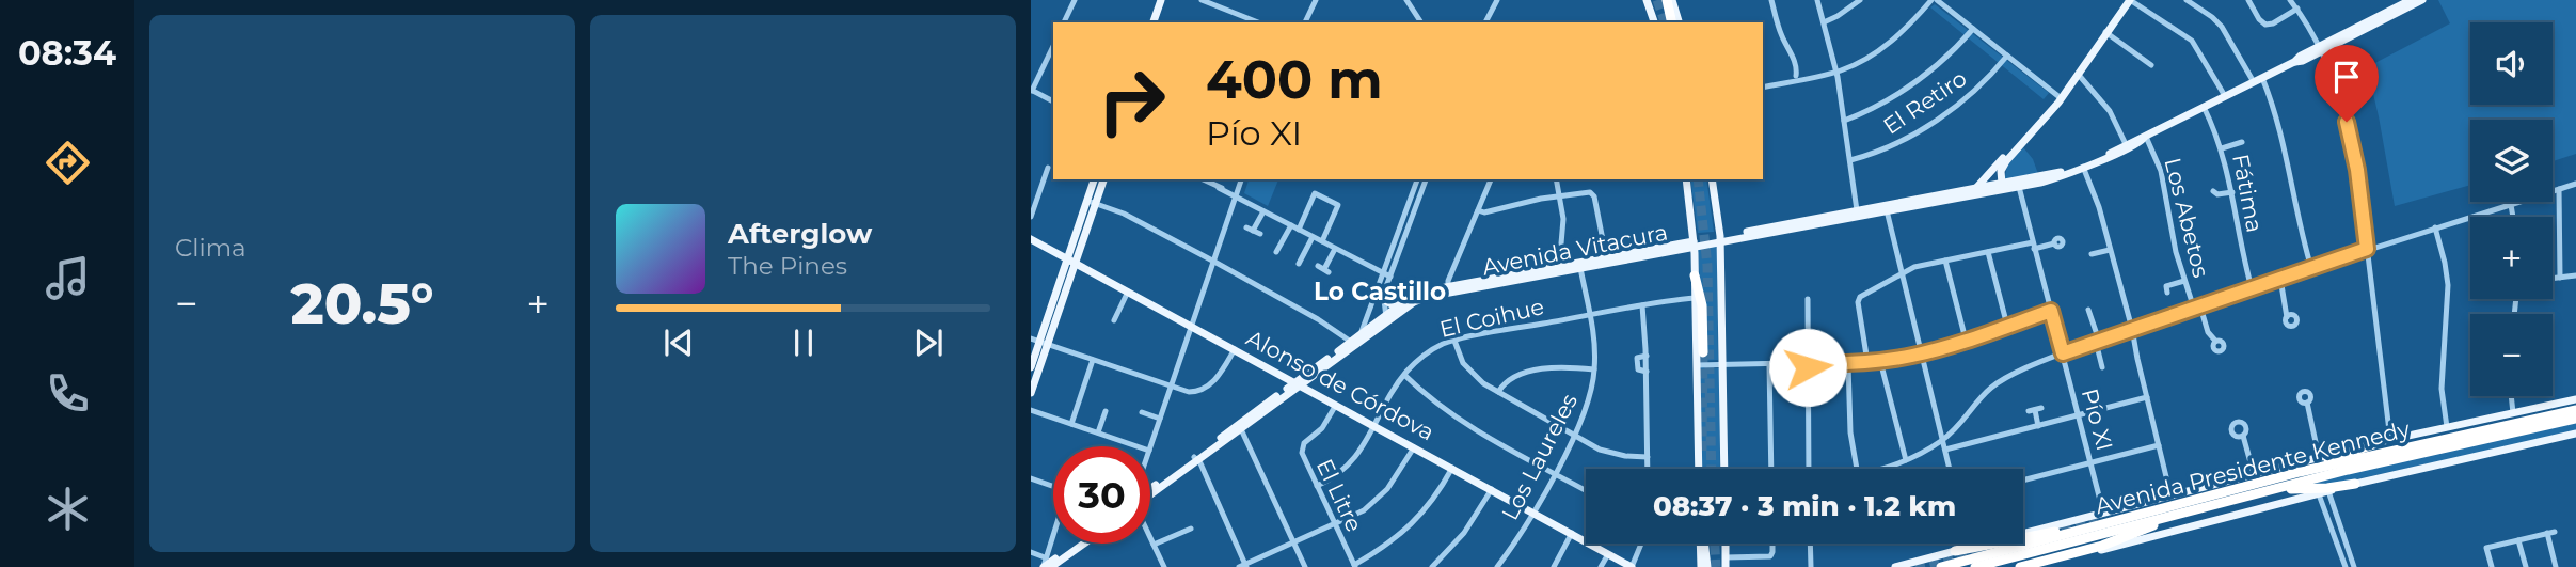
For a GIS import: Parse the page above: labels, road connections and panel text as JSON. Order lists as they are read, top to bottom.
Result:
{
  "streets": {
    "highway": ["Avenida Presidente Kennedy"],
    "main road": ["Avenida Vitacura", "Alonso de Córdova"],
    "street": [
      "El Retiro",
      "Fátima",
      "Los Abetos",
      "El Coihue",
      "Pío XI",
      "Los Laureles",
      "El Litre"
    ]
  },
  "crossings": [
    ["Fátima", "Avenida Vitacura"],
    ["Los Abetos", "Avenida Vitacura"],
    ["Avenida Vitacura", "Alonso de Córdova"],
    ["Avenida Vitacura", "Pío XI"],
    ["Avenida Vitacura", "Los Laureles"],
    ["El Coihue", "Alonso de Córdova"],
    ["El Coihue", "Los Laureles"],
    ["El Coihue", "El Litre"],
    ["Alonso de Córdova", "Los Laureles"],
    ["Alonso de Córdova", "El Litre"],
    ["Pío XI", "Avenida Presidente Kennedy"]
  ],
  "districts": ["Lo Castillo"],
  "page": {
    "tabs": "08:34",
    "tile": "Clima",
    "map_buttons": ["+", "−"],
    "turn": ["400 m", "Pío XI"],
    "song": ["Afterglow", "The Pines"],
    "heat": ["−", "20.5°", "+"],
    "limit": "30",
    "trip": "08:37 · 3 min · 1.2 km"
  }
}
